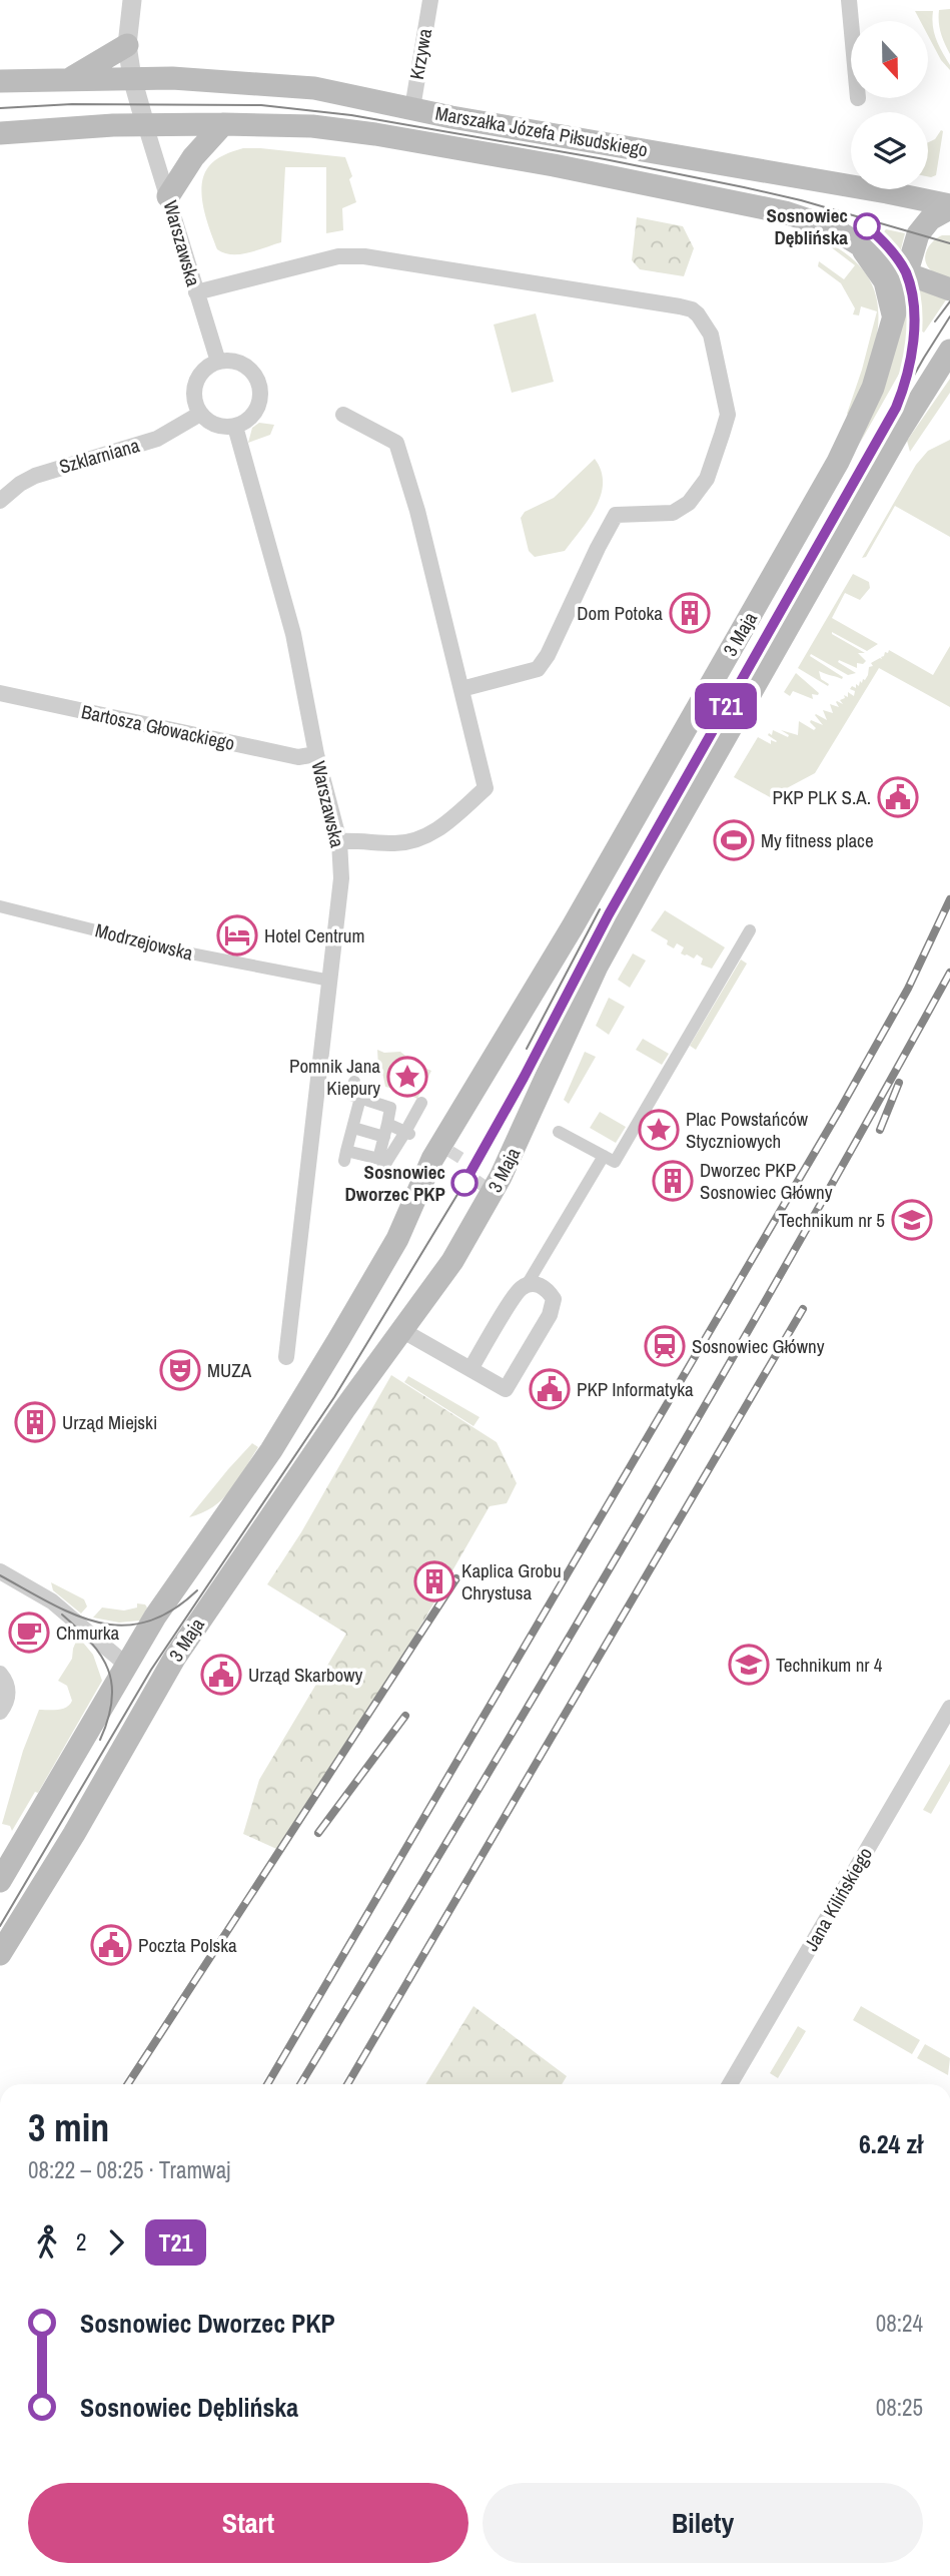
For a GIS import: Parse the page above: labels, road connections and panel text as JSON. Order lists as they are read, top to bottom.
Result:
{
  "streets": {
    "main road": ["Marszałka Józefa Piłsudskiego", "3 Maja"],
    "street": [
      "Krzywa",
      "Warszawska",
      "Szklarniana",
      "Bartosza Głowackiego",
      "Modrzejowska",
      "Jana Kilińskiego"
    ]
  },
  "crossings": [
    ["Krzywa", "Marszałka Józefa Piłsudskiego"],
    ["Marszałka Józefa Piłsudskiego", "Warszawska"],
    ["Marszałka Józefa Piłsudskiego", "3 Maja"],
    ["Warszawska", "Szklarniana"],
    ["Warszawska", "Bartosza Głowackiego"],
    ["Warszawska", "Modrzejowska"]
  ],
  "places": {
    "other": ["Sosnowiec Dęblińska", "Sosnowiec Dworzec PKP"],
    "building": [
      "Dom Potoka",
      "Dworzec PKP Sosnowiec Główny",
      "Urząd Miejski",
      "Kaplica Grobu Chrystusa"
    ],
    "public building": [
      "PKP PLK S.A.",
      "PKP Informatyka",
      "Urząd Skarbowy",
      "Poczta Polska"
    ],
    "sports": ["My fitness place"],
    "hotel": ["Hotel Centrum"],
    "place": ["Pomnik Jana Kiepury", "Plac Powstańców Styczniowych"],
    "school or university": ["Technikum nr 5", "Technikum nr 4"],
    "station": ["Sosnowiec Główny"],
    "theatre": ["MUZA"],
    "cafe": ["Chmurka"]
  },
  "lines": ["tram line T21"],
  "north": "bottom",
  "page": {
    "on_map": "T21",
    "heading": ["3 min", "08:22 – 08:25 · Tramwaj", "6.24 zł"],
    "legs": ["2", "T21"],
    "list": [
      {
        "name": "Sosnowiec Dworzec PKP",
        "value": "08:24"
      },
      {
        "name": "Sosnowiec Dęblińska",
        "value": "08:25"
      }
    ],
    "buttons": ["Start", "Bilety"]
  }
}
